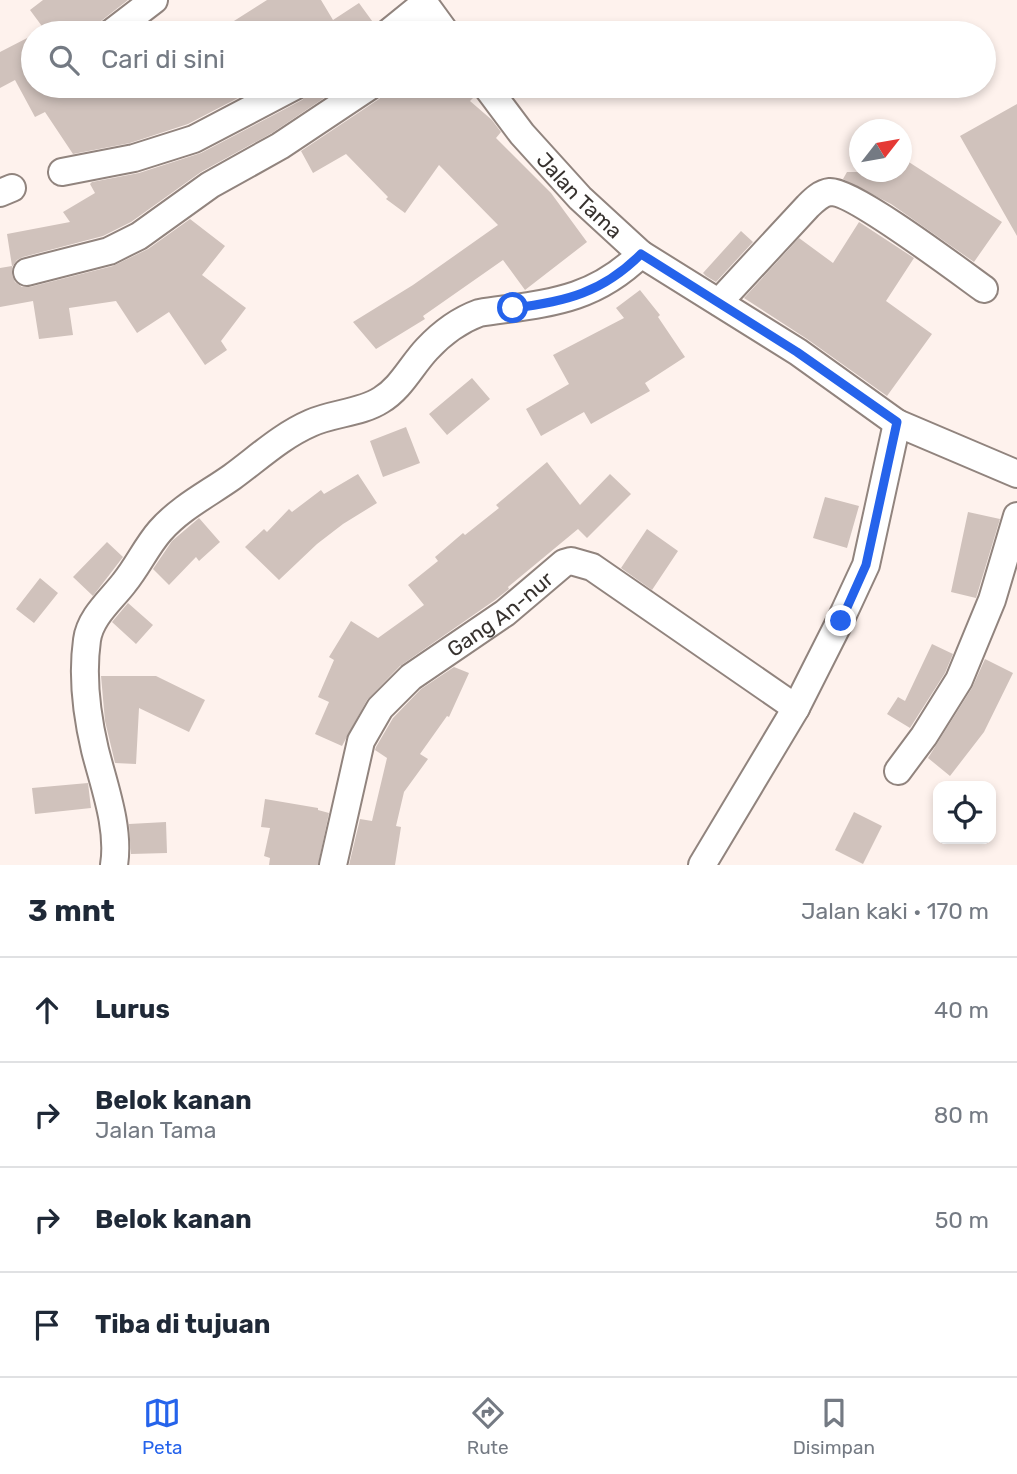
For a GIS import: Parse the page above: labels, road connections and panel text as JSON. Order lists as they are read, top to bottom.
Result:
{
  "streets": {
    "street": ["Jalan Tama", "Gang An-nur"]
  },
  "north": "top right",
  "page": {
    "search": "Cari di sini",
    "heading": ["3 mnt", "Jalan kaki · 170 m"],
    "list": [
      ["Lurus", "40 m"],
      ["Belok kanan", "Jalan Tama", "80 m"],
      ["Belok kanan", "50 m"],
      "Tiba di tujuan"
    ],
    "nav": ["Peta", "Rute", "Disimpan"]
  }
}
